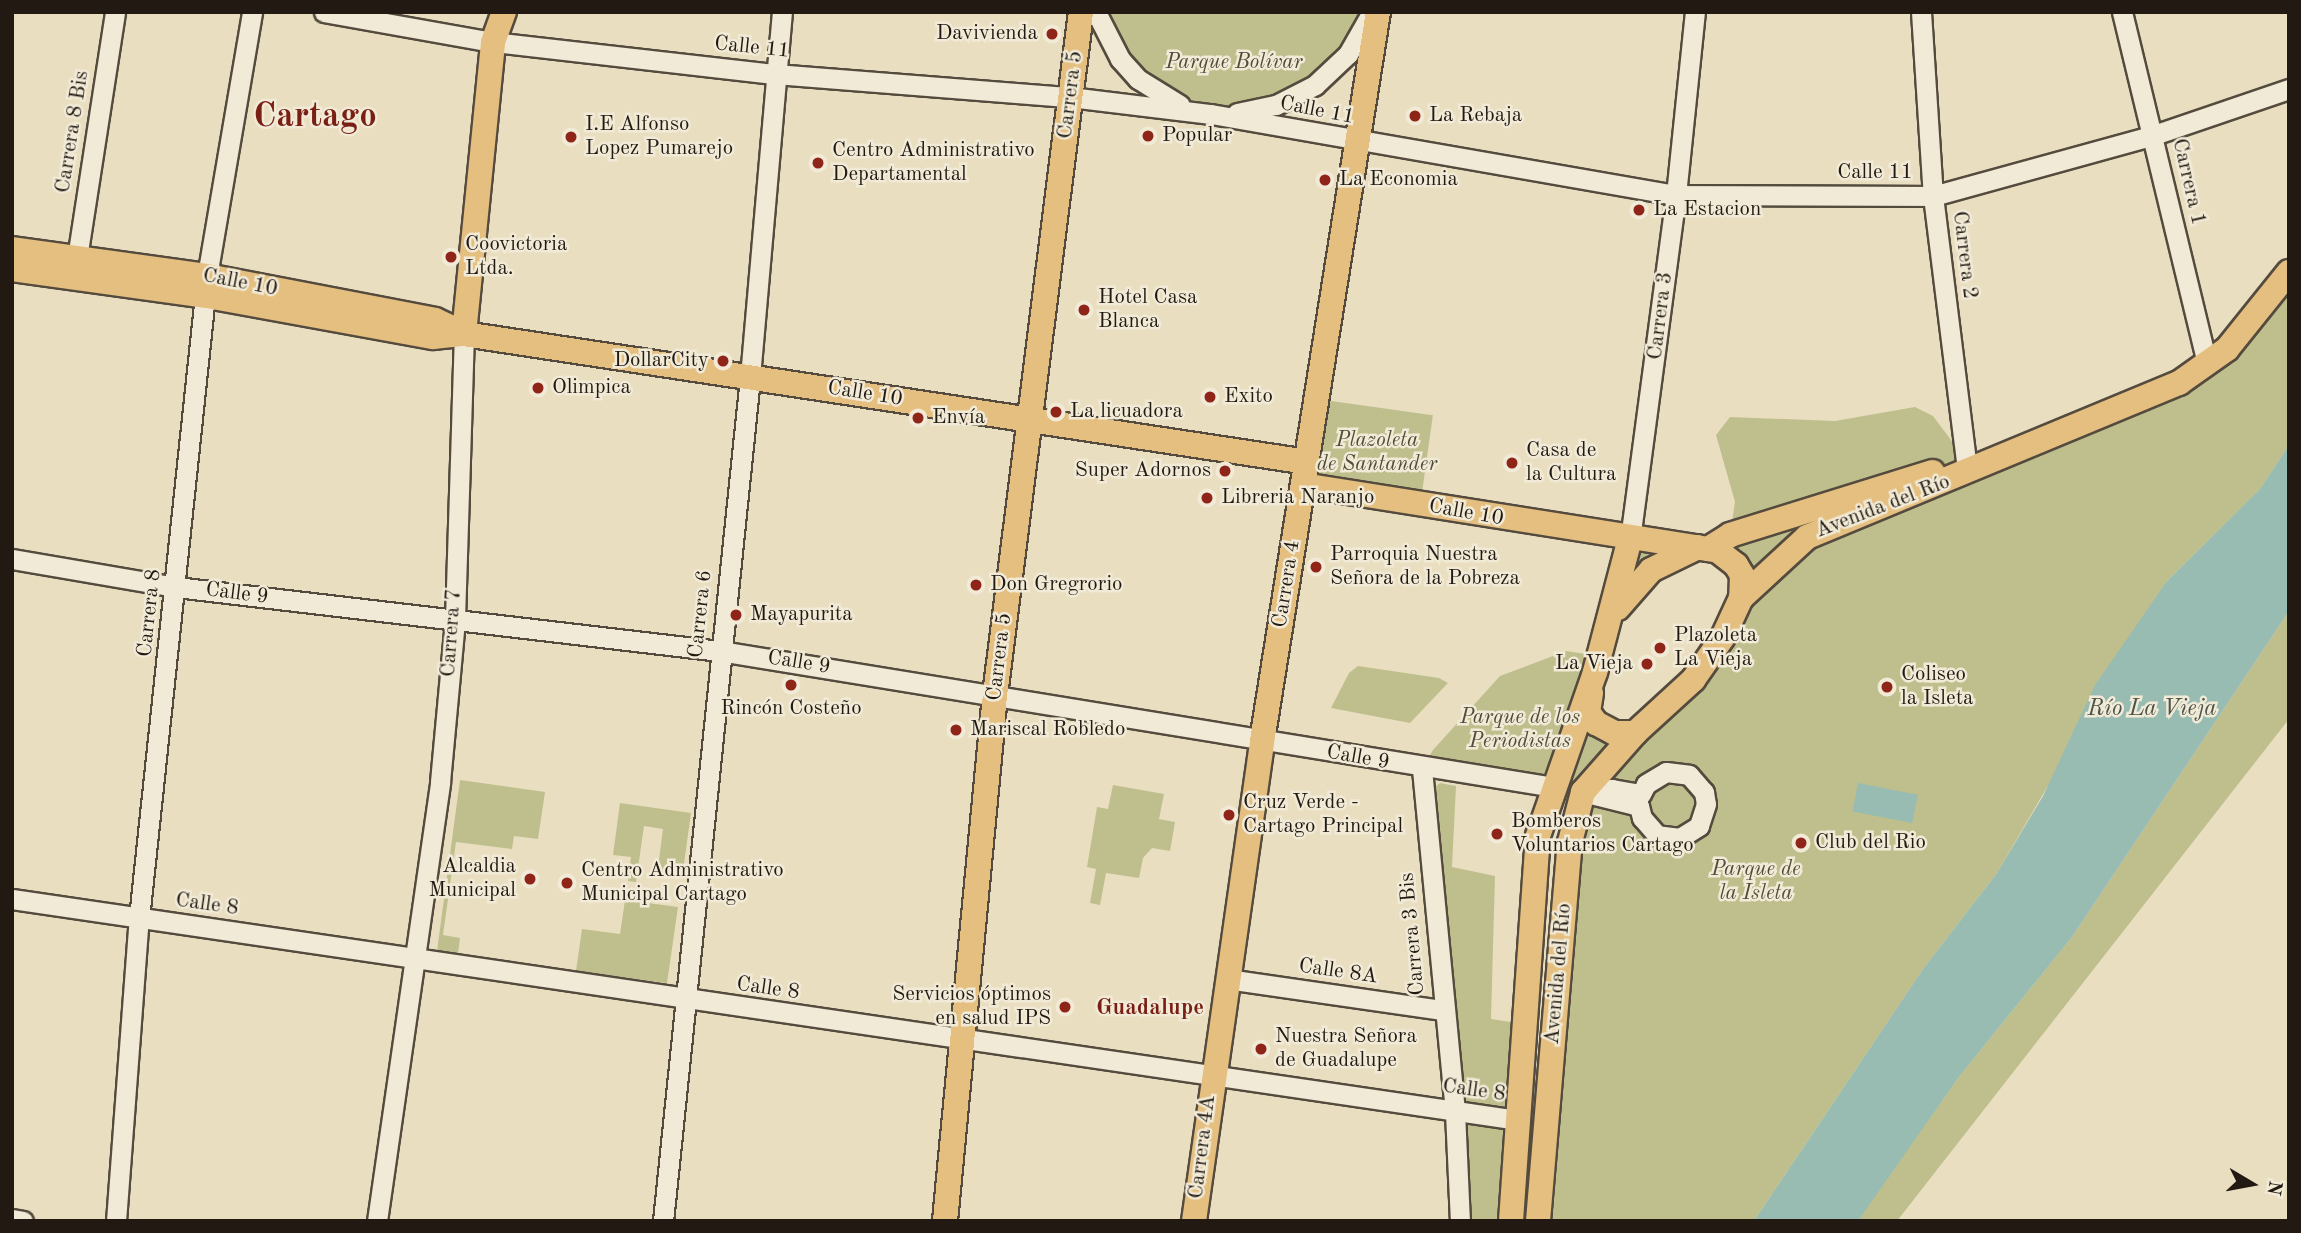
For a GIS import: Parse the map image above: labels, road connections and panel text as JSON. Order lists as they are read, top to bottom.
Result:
{
  "streets": {
    "main road": [
      "Carrera 5",
      "Calle 10",
      "Carrera 3",
      "Avenida del Río",
      "Carrera 4",
      "Calle 9",
      "Carrera 7",
      "Carrera 4A"
    ],
    "street": [
      "Calle 11",
      "Carrera 8 Bis",
      "Carrera 1",
      "Carrera 2",
      "Carrera 8",
      "Carrera 6",
      "Calle 8",
      "Carrera 3 Bis",
      "Calle 8A"
    ]
  },
  "crossings": [
    ["Calle 11", "Carrera 5"],
    ["Calle 11", "Carrera 1"],
    ["Calle 11", "Carrera 2"],
    ["Calle 11", "Carrera 3"],
    ["Calle 11", "Carrera 4"],
    ["Calle 11", "Carrera 6"],
    ["Calle 11", "Carrera 7"],
    ["Carrera 5", "Calle 10"],
    ["Carrera 5", "Calle 9"],
    ["Carrera 5", "Calle 8"],
    ["Carrera 8 Bis", "Calle 10"],
    ["Carrera 1", "Avenida del Río"],
    ["Carrera 2", "Avenida del Río"],
    ["Calle 10", "Carrera 3"],
    ["Calle 10", "Avenida del Río"],
    ["Calle 10", "Carrera 4"],
    ["Calle 10", "Carrera 8"],
    ["Calle 10", "Carrera 6"],
    ["Calle 10", "Carrera 7"],
    ["Carrera 3", "Avenida del Río"],
    ["Avenida del Río", "Calle 9"],
    ["Avenida del Río", "Calle 8"],
    ["Carrera 4", "Calle 9"],
    ["Carrera 4", "Calle 8"],
    ["Carrera 4", "Calle 8A"],
    ["Carrera 4", "Carrera 4A"],
    ["Calle 9", "Carrera 8"],
    ["Calle 9", "Carrera 6"],
    ["Calle 9", "Carrera 7"],
    ["Calle 9", "Carrera 3 Bis"],
    ["Carrera 8", "Calle 8"],
    ["Carrera 6", "Calle 8"],
    ["Carrera 7", "Calle 8"],
    ["Calle 8", "Carrera 3 Bis"],
    ["Calle 8", "Carrera 4A"],
    ["Carrera 3 Bis", "Calle 8A"]
  ],
  "districts": ["Cartago", "Guadalupe"],
  "water": ["Río La Vieja"],
  "parks": [
    "Parque Bolívar",
    "Plazoleta de Santander",
    "Parque de los Periodistas",
    "Parque de la Isleta"
  ],
  "places": [
    "Davivienda",
    "La Rebaja",
    "Popular",
    "I.E Alfonso Lopez Pumarejo",
    "Centro Administrativo Departamental",
    "La Economia",
    "La Estacion",
    "Coovictoria Ltda.",
    "Hotel Casa Blanca",
    "DollarCity",
    "Olimpica",
    "Exito",
    "La licuadora",
    "Envía",
    "Casa de la Cultura",
    "Super Adornos",
    "Libreria Naranjo",
    "Parroquia Nuestra Señora de la Pobreza",
    "Don Gregrorio",
    "Mayapurita",
    "Plazoleta La Vieja",
    "La Vieja",
    "Rincón Costeño",
    "Coliseo la Isleta",
    "Mariscal Robledo",
    "Cruz Verde - Cartago Principal",
    "Bomberos Voluntarios Cartago",
    "Club del Rio",
    "Alcaldia Municipal",
    "Centro Administrativo Municipal Cartago",
    "Servicios óptimos en salud IPS",
    "Nuestra Señora de Guadalupe"
  ],
  "north": "right"
}
